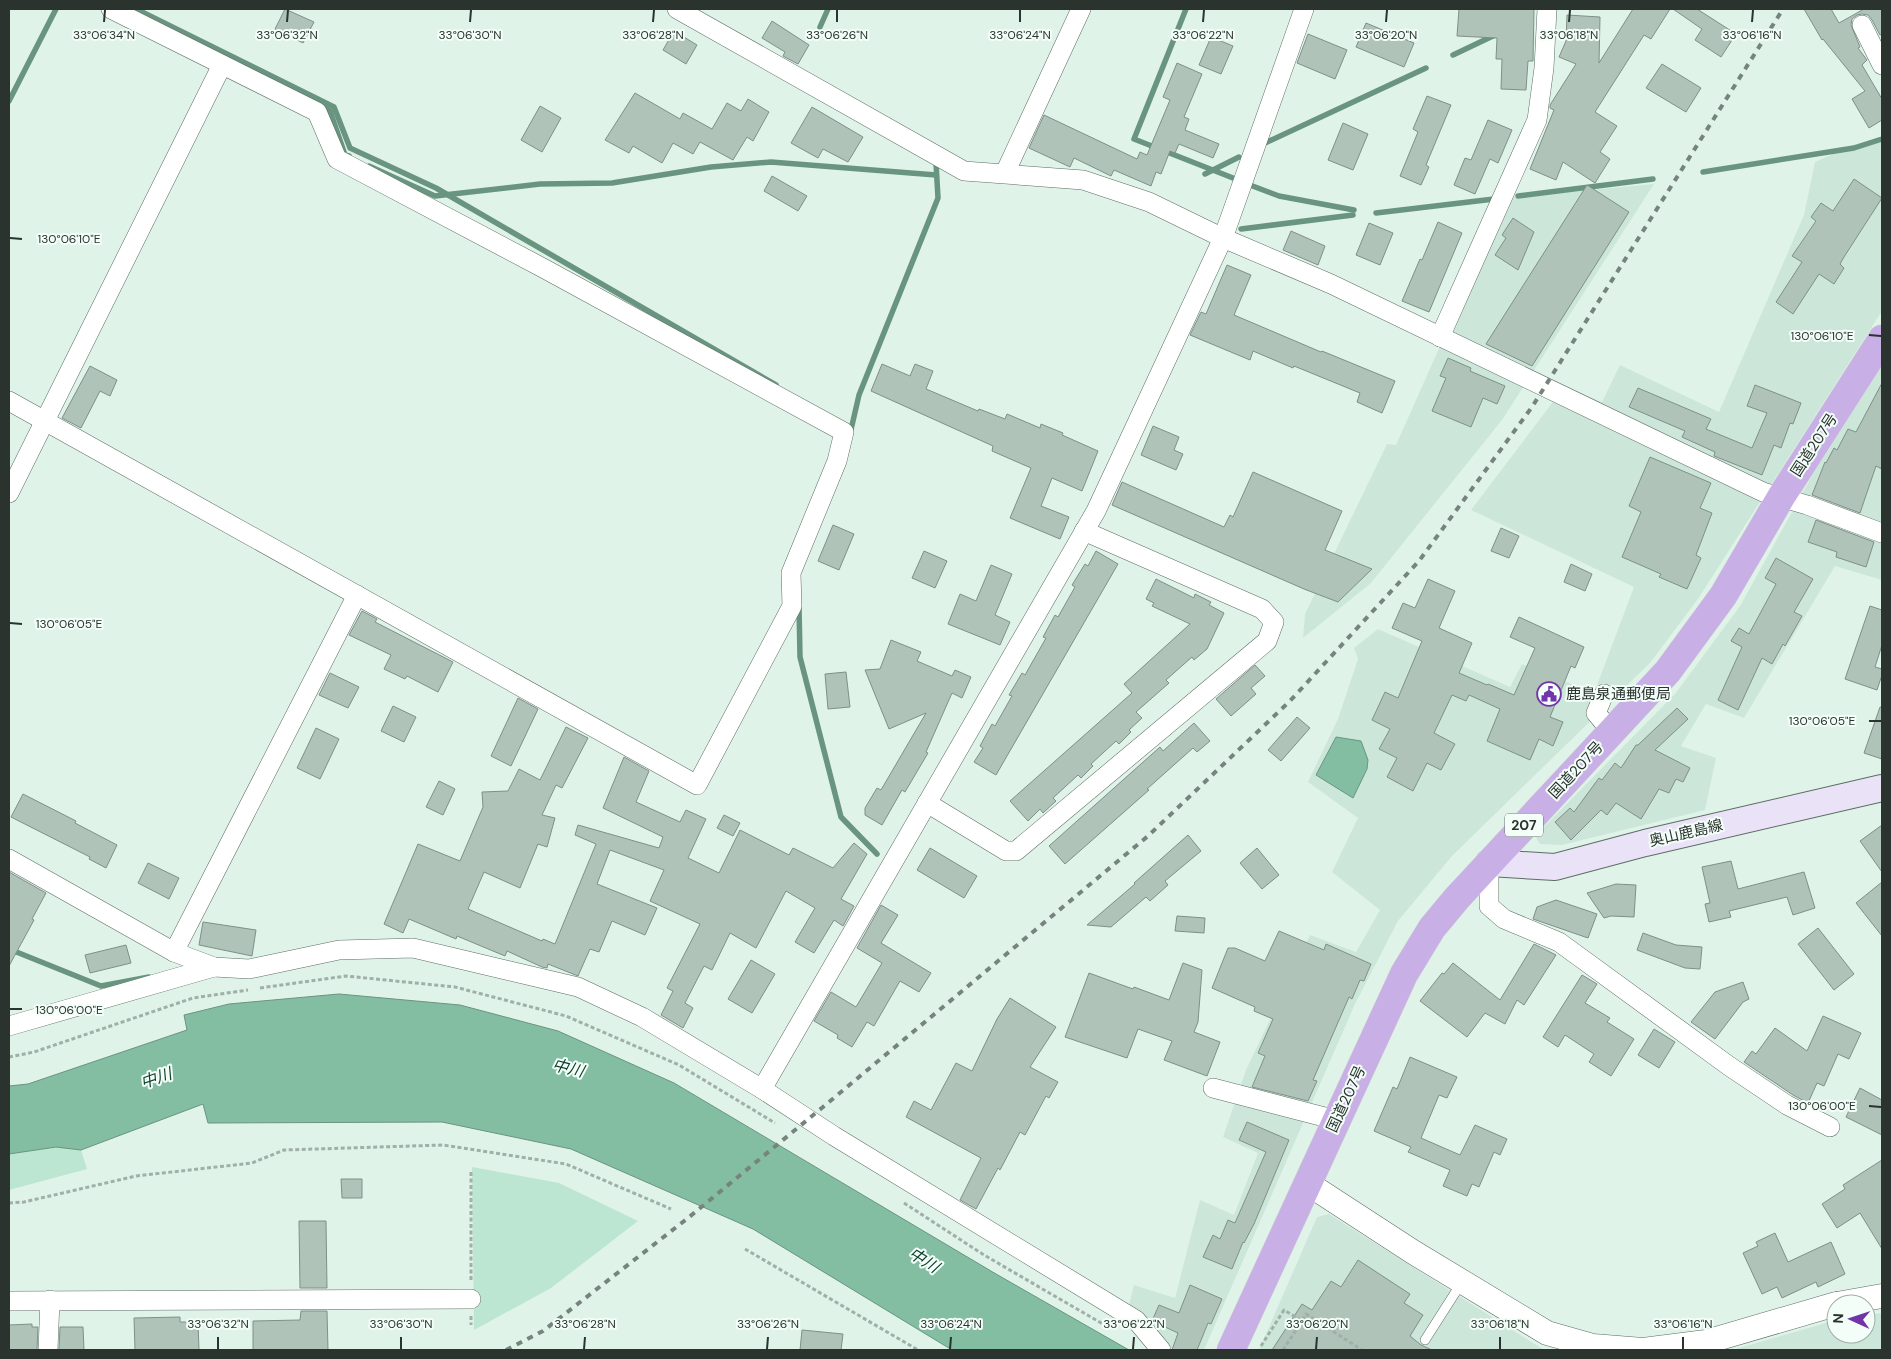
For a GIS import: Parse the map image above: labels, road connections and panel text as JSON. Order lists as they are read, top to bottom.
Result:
{
  "streets": {
    "highway": ["国道207号", "207"],
    "main road": ["奥山鹿島線"]
  },
  "crossings": [
    ["国道207号", "奥山鹿島線"]
  ],
  "water": ["中川"],
  "places": {
    "public building": ["鹿島泉通郵便局"]
  },
  "north": "left",
  "coordinates": [
    "33°06'34\"N",
    "33°06'32\"N",
    "33°06'30\"N",
    "33°06'28\"N",
    "33°06'26\"N",
    "33°06'24\"N",
    "33°06'22\"N",
    "33°06'20\"N",
    "33°06'18\"N",
    "33°06'16\"N",
    "130°06'10\"E",
    "130°06'05\"E",
    "130°06'00\"E"
  ]
}
